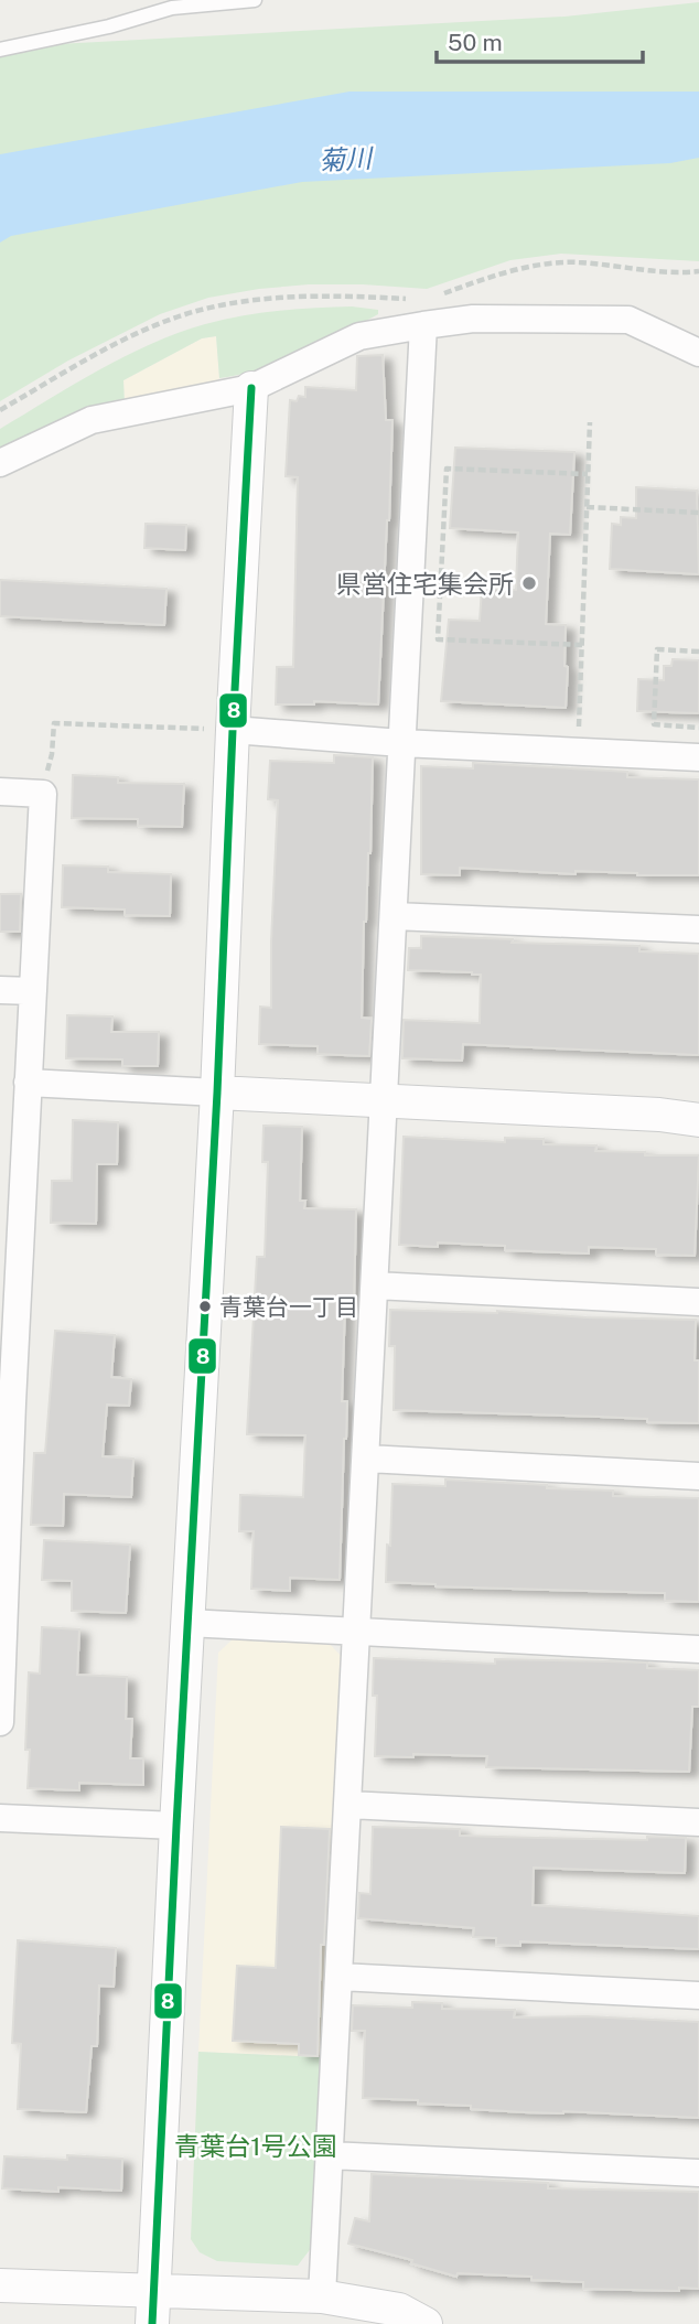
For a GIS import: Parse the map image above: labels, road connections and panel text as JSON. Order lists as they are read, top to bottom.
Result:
{
  "water": ["菊川"],
  "parks": ["青葉台1号公園"],
  "places": ["県営住宅集会所", "青葉台一丁目"],
  "lines": ["transit line 8"],
  "scale_bar": "50 m"
}
